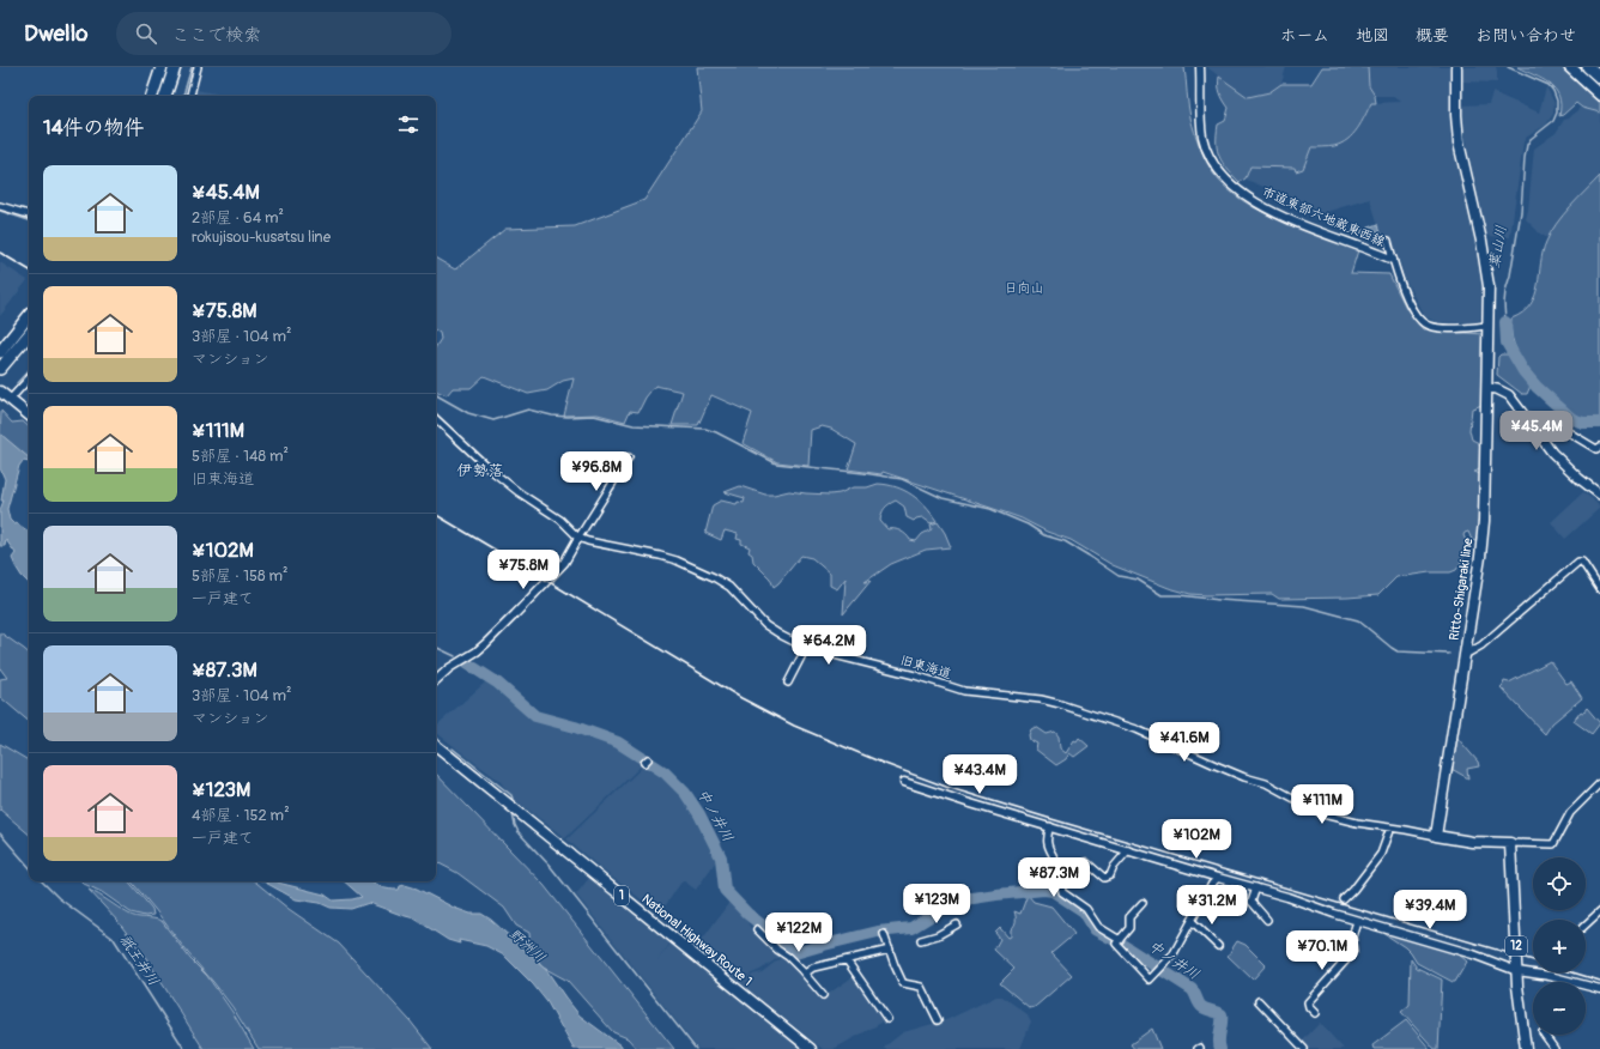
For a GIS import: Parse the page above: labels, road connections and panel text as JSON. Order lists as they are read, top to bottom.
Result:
{
  "streets": {
    "main road": [
      "Ritto-Shigaraki line",
      "1",
      "National Highway Route 1",
      "12"
    ],
    "street": ["市道東部六地蔵東西線", "旧東海道"]
  },
  "crossings": [
    ["Ritto-Shigaraki line", "旧東海道"]
  ],
  "districts": ["伊勢落"],
  "water": [
    "葉山川",
    "中ノ井川",
    "野洲川",
    "祇王井川"
  ],
  "parks": ["日向山"],
  "page": {
    "header": "Dwello",
    "search": "ここで検索",
    "nav": [
      "ホーム",
      "地図",
      "概要",
      "お問い合わせ"
    ],
    "heading": "14件の物件",
    "list": [
      {
        "name": "¥45.4M",
        "note": "2部屋 · 64 m² · rokujisou-kusatsu line"
      },
      {
        "name": "¥75.8M",
        "note": "3部屋 · 104 m² · マンション"
      },
      {
        "name": "¥111M",
        "note": "5部屋 · 148 m² · 旧東海道"
      },
      {
        "name": "¥102M",
        "note": "5部屋 · 158 m² · 一戸建て"
      },
      {
        "name": "¥87.3M",
        "note": "3部屋 · 104 m² · マンション"
      },
      {
        "name": "¥123M",
        "note": "4部屋 · 152 m² · 一戸建て"
      }
    ],
    "price": [
      "¥45.4M",
      "¥96.8M",
      "¥75.8M",
      "¥64.2M",
      "¥41.6M",
      "¥43.4M",
      "¥111M",
      "¥102M",
      "¥87.3M",
      "¥123M",
      "¥31.2M",
      "¥39.4M",
      "¥122M",
      "¥70.1M"
    ],
    "map_buttons": ["+", "−"]
  }
}
